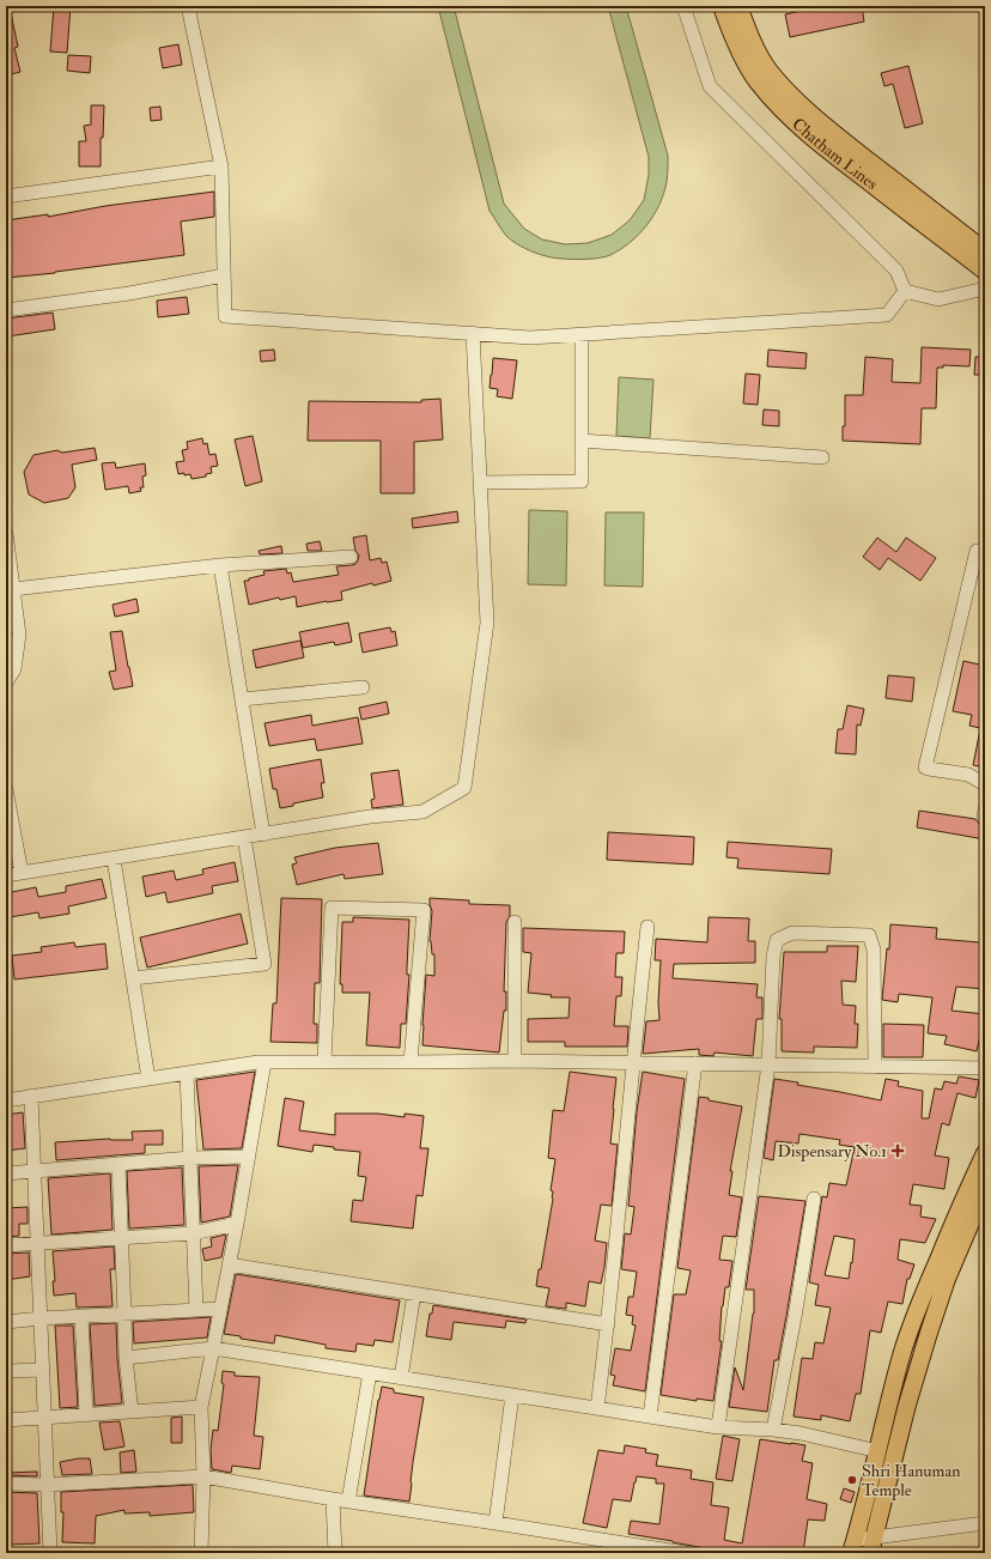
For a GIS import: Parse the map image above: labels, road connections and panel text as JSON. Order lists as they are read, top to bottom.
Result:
{
  "streets": {
    "highway": ["Chatham Lines"]
  },
  "places": {
    "health": ["Dispensary No.1"],
    "other": ["Shri Hanuman Temple"]
  }
}
